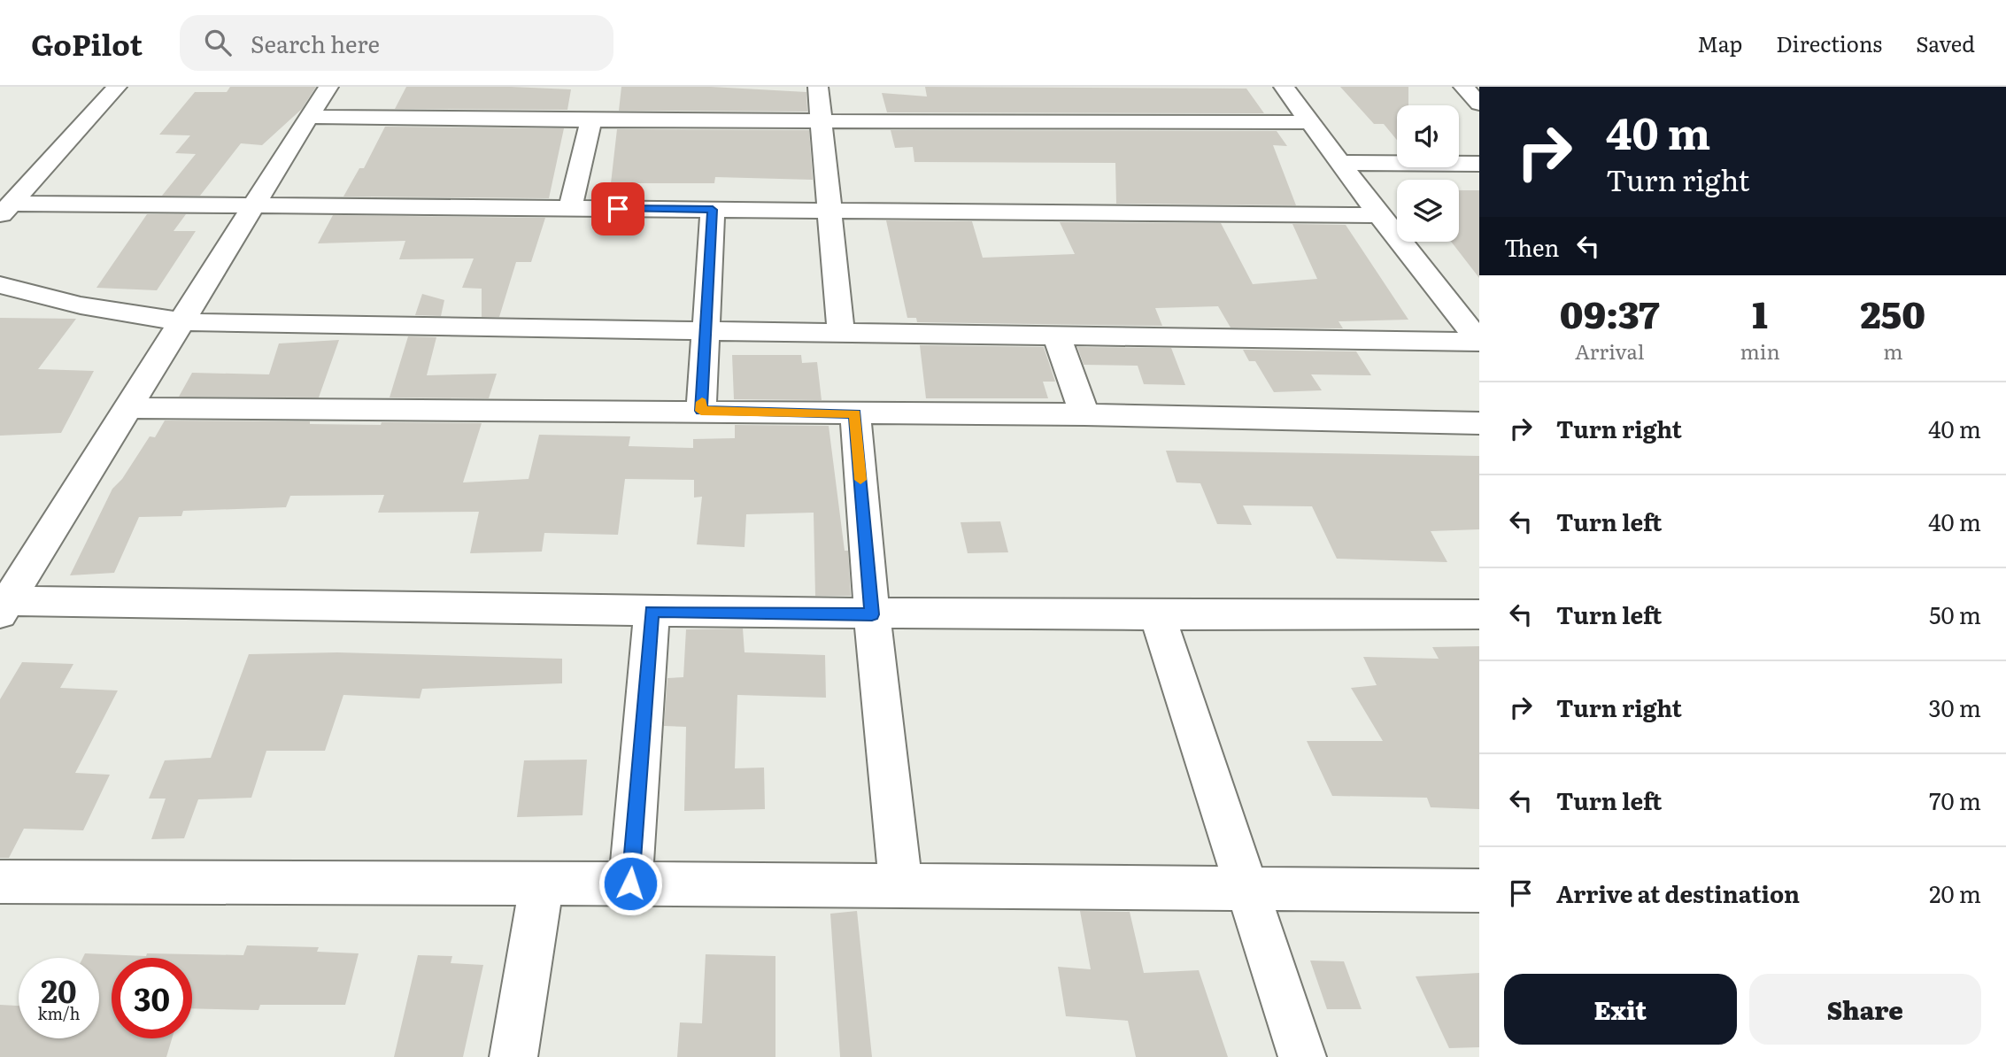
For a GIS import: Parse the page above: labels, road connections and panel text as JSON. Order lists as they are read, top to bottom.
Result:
{
  "page": {
    "header": "GoPilot",
    "search": "Search here",
    "nav": ["Map", "Directions", "Saved"],
    "turn": ["40 m", "Turn right"],
    "then": "Then",
    "eta": [
      "09:37",
      "Arrival",
      "1",
      "min",
      "250",
      "m"
    ],
    "list": [
      {
        "name": "Turn right",
        "value": "40 m"
      },
      {
        "name": "Turn left",
        "value": "40 m"
      },
      {
        "name": "Turn left",
        "value": "50 m"
      },
      {
        "name": "Turn right",
        "value": "30 m"
      },
      {
        "name": "Turn left",
        "value": "70 m"
      },
      {
        "name": "Arrive at destination",
        "value": "20 m"
      }
    ],
    "speed": "20 km/h",
    "limit": "30",
    "buttons": ["Exit", "Share"]
  }
}
